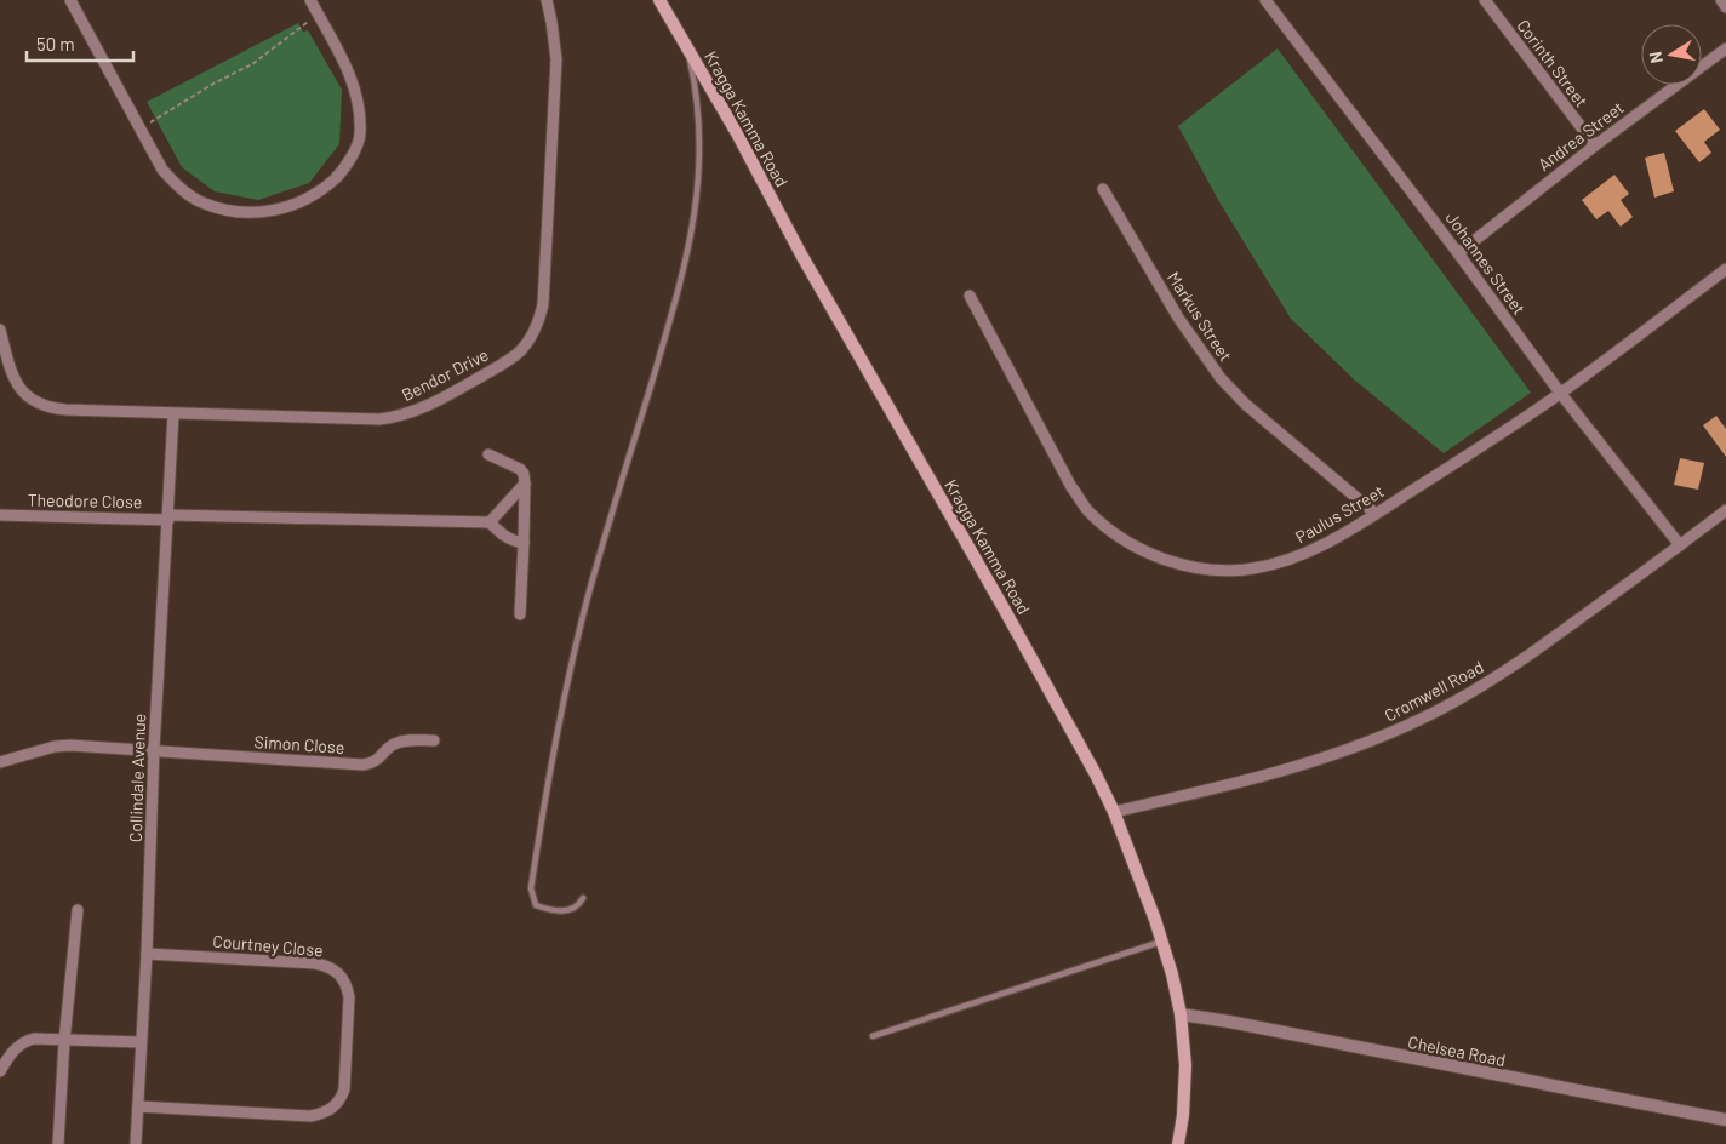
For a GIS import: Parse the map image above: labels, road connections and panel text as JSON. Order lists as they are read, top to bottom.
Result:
{
  "streets": {
    "main road": ["Kragga Kamma Road"],
    "street": [
      "Corinth Street",
      "Andrea Street",
      "Johannes Street",
      "Markus Street",
      "Bendor Drive",
      "Theodore Close",
      "Paulus Street",
      "Cromwell Road",
      "Simon Close",
      "Collindale Avenue",
      "Courtney Close",
      "Chelsea Road"
    ]
  },
  "crossings": [
    ["Corinth Street", "Andrea Street"],
    ["Kragga Kamma Road", "Cromwell Road"],
    ["Kragga Kamma Road", "Chelsea Road"],
    ["Andrea Street", "Johannes Street"],
    ["Johannes Street", "Paulus Street"],
    ["Johannes Street", "Cromwell Road"],
    ["Markus Street", "Paulus Street"],
    ["Bendor Drive", "Collindale Avenue"],
    ["Theodore Close", "Collindale Avenue"],
    ["Simon Close", "Collindale Avenue"],
    ["Collindale Avenue", "Courtney Close"]
  ],
  "scale_bar": "50 m",
  "north": "left"
}
